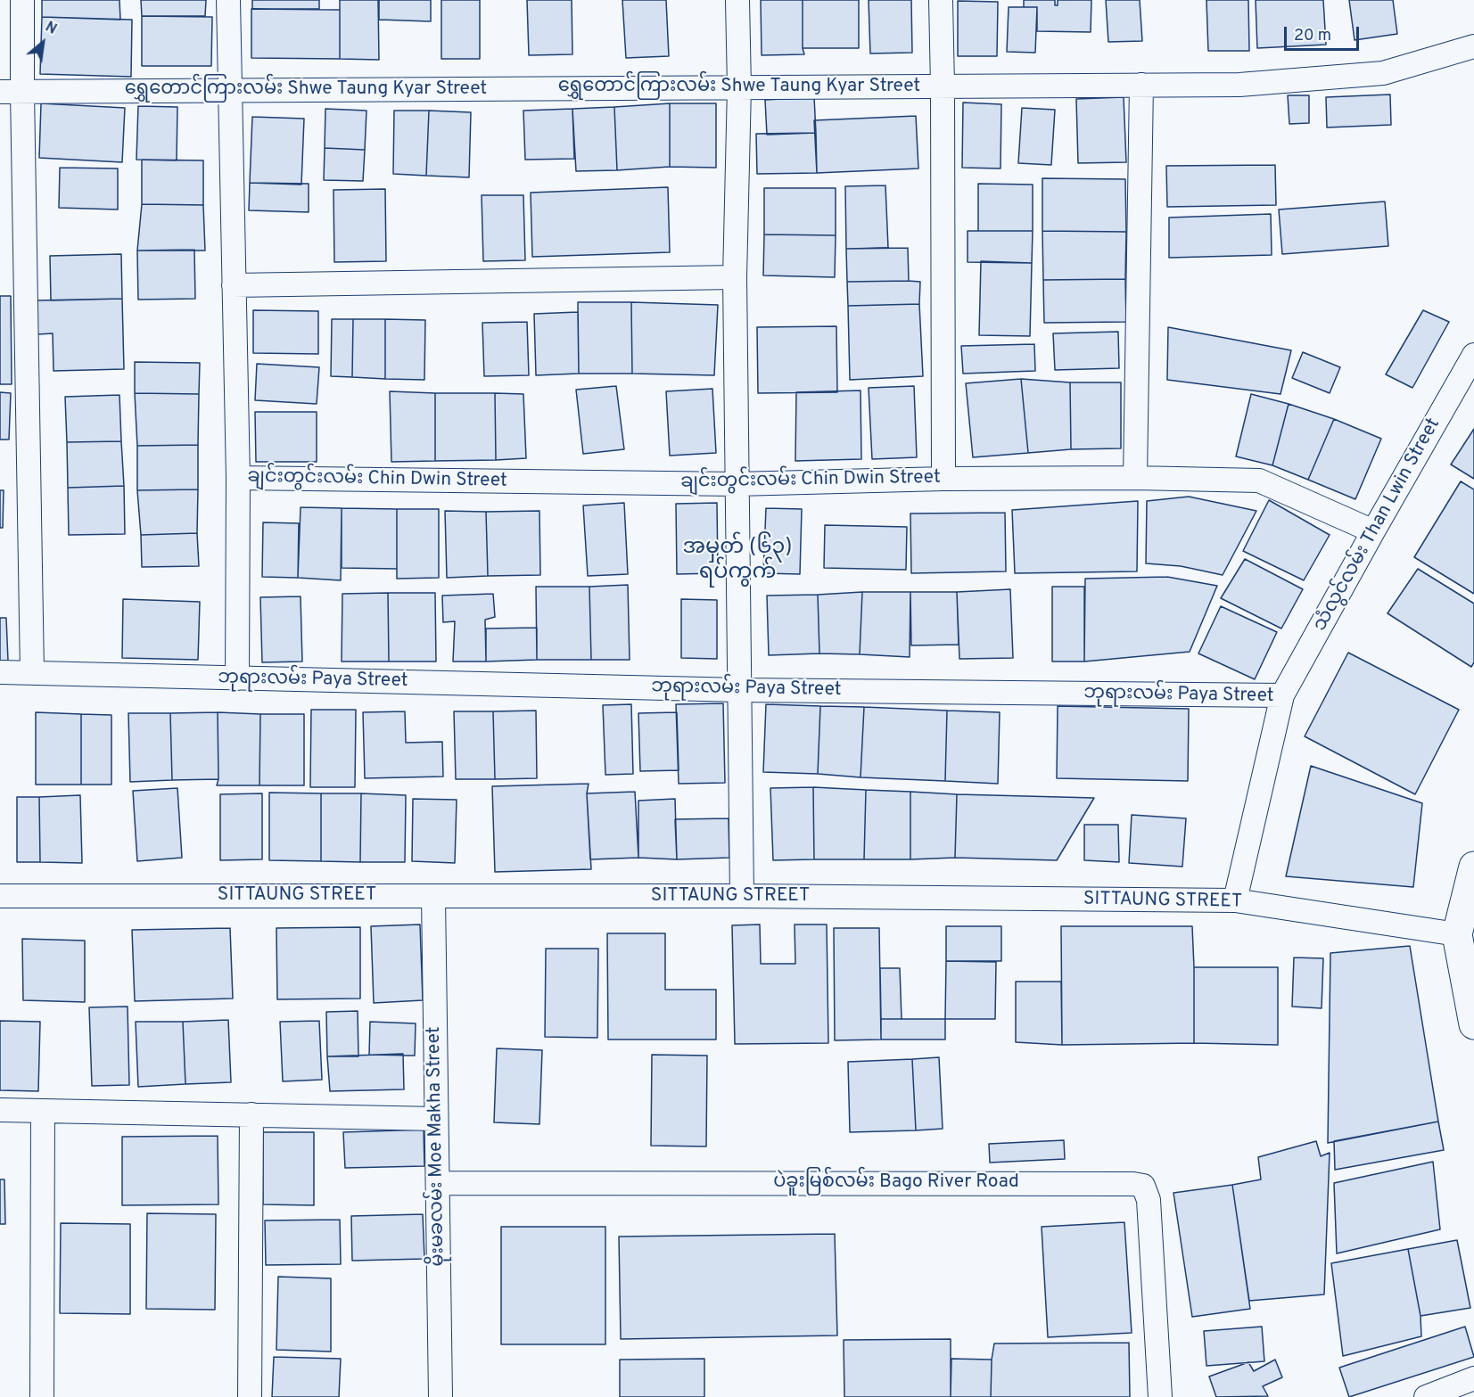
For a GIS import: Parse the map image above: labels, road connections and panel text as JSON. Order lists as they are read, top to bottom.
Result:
{
  "streets": {
    "street": [
      "ရွှေတောင်ကြားလမ်း Shwe Taung Kyar Street",
      "ချင်းတွင်းလမ်း Chin Dwin Street",
      "သံလွင်လမ်း Than Lwin Street",
      "ဘုရားလမ်း Paya Street",
      "SITTAUNG STREET",
      "မိုးမခလမ်း Moe Makha Street",
      "ပဲခူးမြစ်လမ်း Bago River Road"
    ]
  },
  "crossings": [
    ["ချင်းတွင်းလမ်း Chin Dwin Street", "သံလွင်လမ်း Than Lwin Street"],
    ["သံလွင်လမ်း Than Lwin Street", "ဘုရားလမ်း Paya Street"],
    ["ဘုရားလမ်း Paya Street", "SITTAUNG STREET"],
    ["SITTAUNG STREET", "မိုးမခလမ်း Moe Makha Street"],
    ["မိုးမခလမ်း Moe Makha Street", "ပဲခူးမြစ်လမ်း Bago River Road"]
  ],
  "districts": ["အမှတ် (၆၃) ရပ်ကွက်"],
  "scale_bar": "20 m",
  "north": "top right"
}
